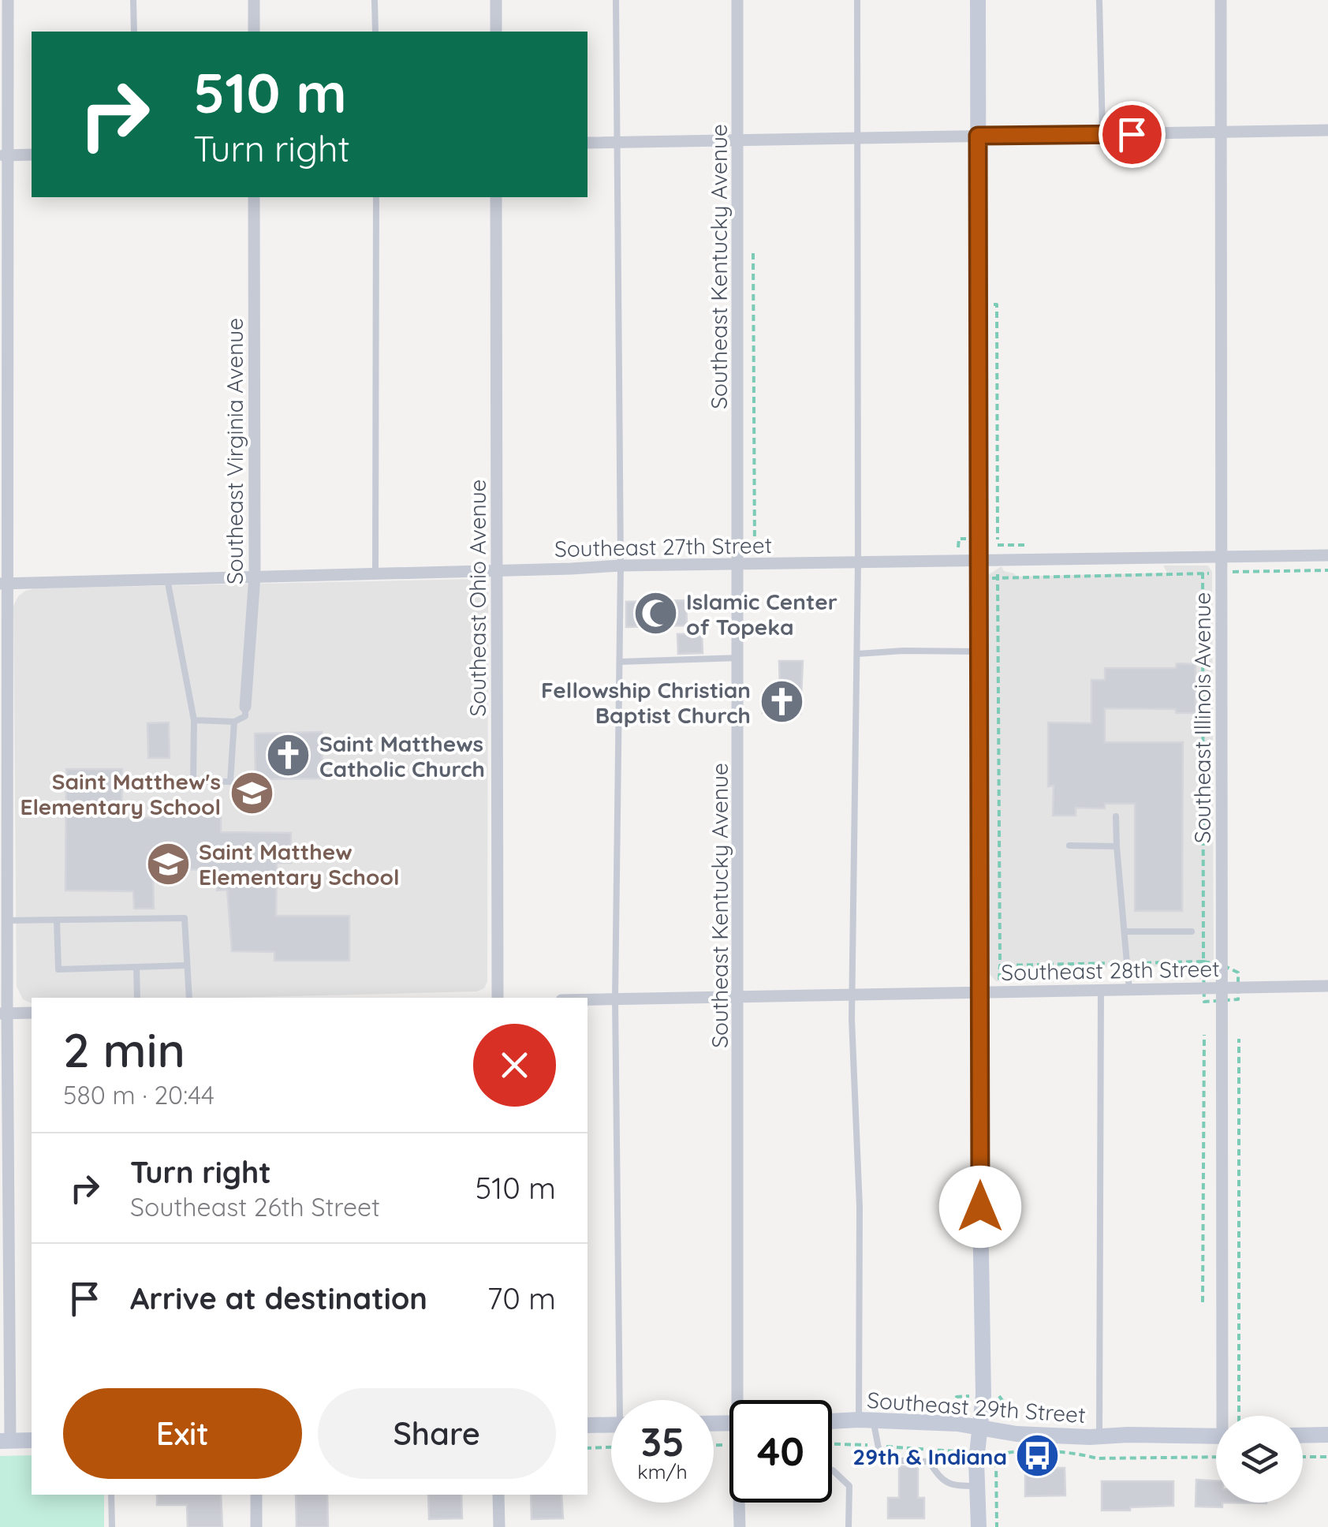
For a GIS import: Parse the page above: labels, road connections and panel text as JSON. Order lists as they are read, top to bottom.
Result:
{
  "streets": {
    "street": [
      "Southeast Kentucky Avenue",
      "Southeast Virginia Avenue",
      "Southeast 27th Street",
      "Southeast Ohio Avenue",
      "Southeast Illinois Avenue",
      "Southeast 28th Street",
      "Southeast 29th Street"
    ]
  },
  "crossings": [
    ["Southeast Kentucky Avenue", "Southeast 27th Street"],
    ["Southeast Kentucky Avenue", "Southeast 28th Street"],
    ["Southeast Virginia Avenue", "Southeast 27th Street"],
    ["Southeast 27th Street", "Southeast Ohio Avenue"],
    ["Southeast 27th Street", "Southeast Illinois Avenue"],
    ["Southeast Illinois Avenue", "Southeast 28th Street"]
  ],
  "places": {
    "mosque": ["Islamic Center of Topeka"],
    "church": ["Fellowship Christian Baptist Church", "Saint Matthews Catholic Church"],
    "school or university": ["Saint Matthew's Elementary School", "Saint Matthew Elementary School"],
    "bus stop": ["29th & Indiana"]
  },
  "page": {
    "turn": ["510 m", "Turn right"],
    "heading": ["2 min", "580 m · 20:44"],
    "list": [
      {
        "name": "Turn right",
        "note": "Southeast 26th Street",
        "value": "510 m"
      },
      {
        "name": "Arrive at destination",
        "value": "70 m"
      }
    ],
    "buttons": ["Exit", "Share"],
    "speed": "35 km/h",
    "limit": "40"
  }
}
